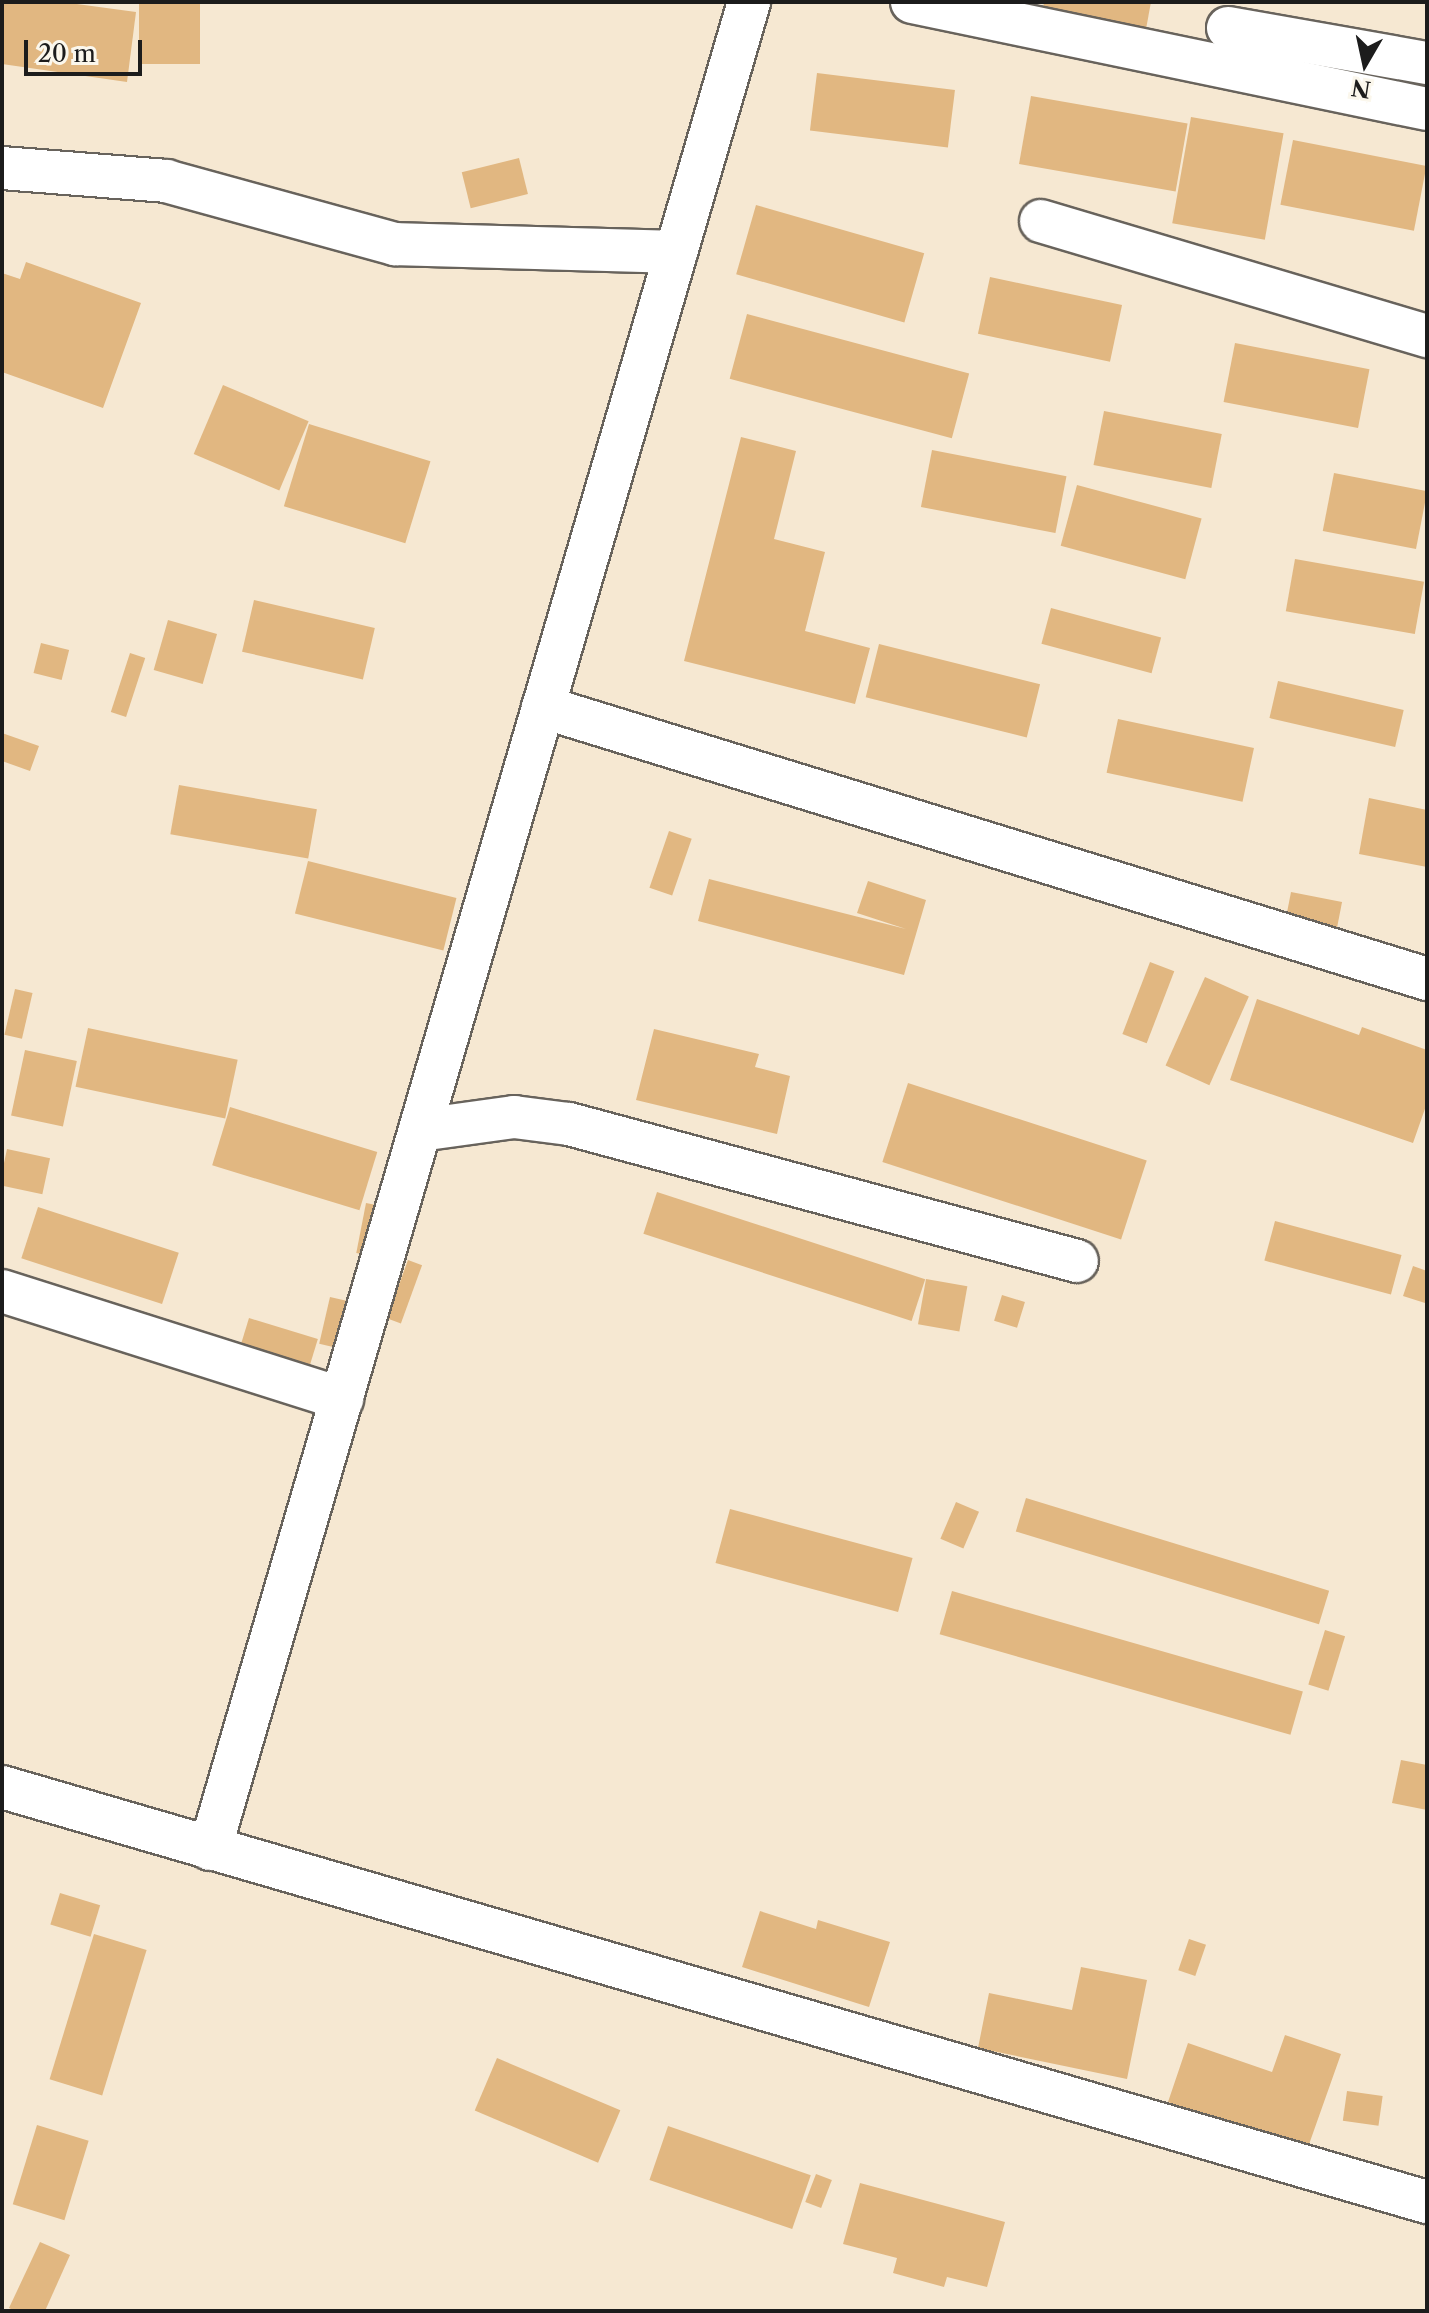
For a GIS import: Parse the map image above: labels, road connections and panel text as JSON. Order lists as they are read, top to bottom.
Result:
{
  "scale_bar": "20 m",
  "north": "bottom"
}
